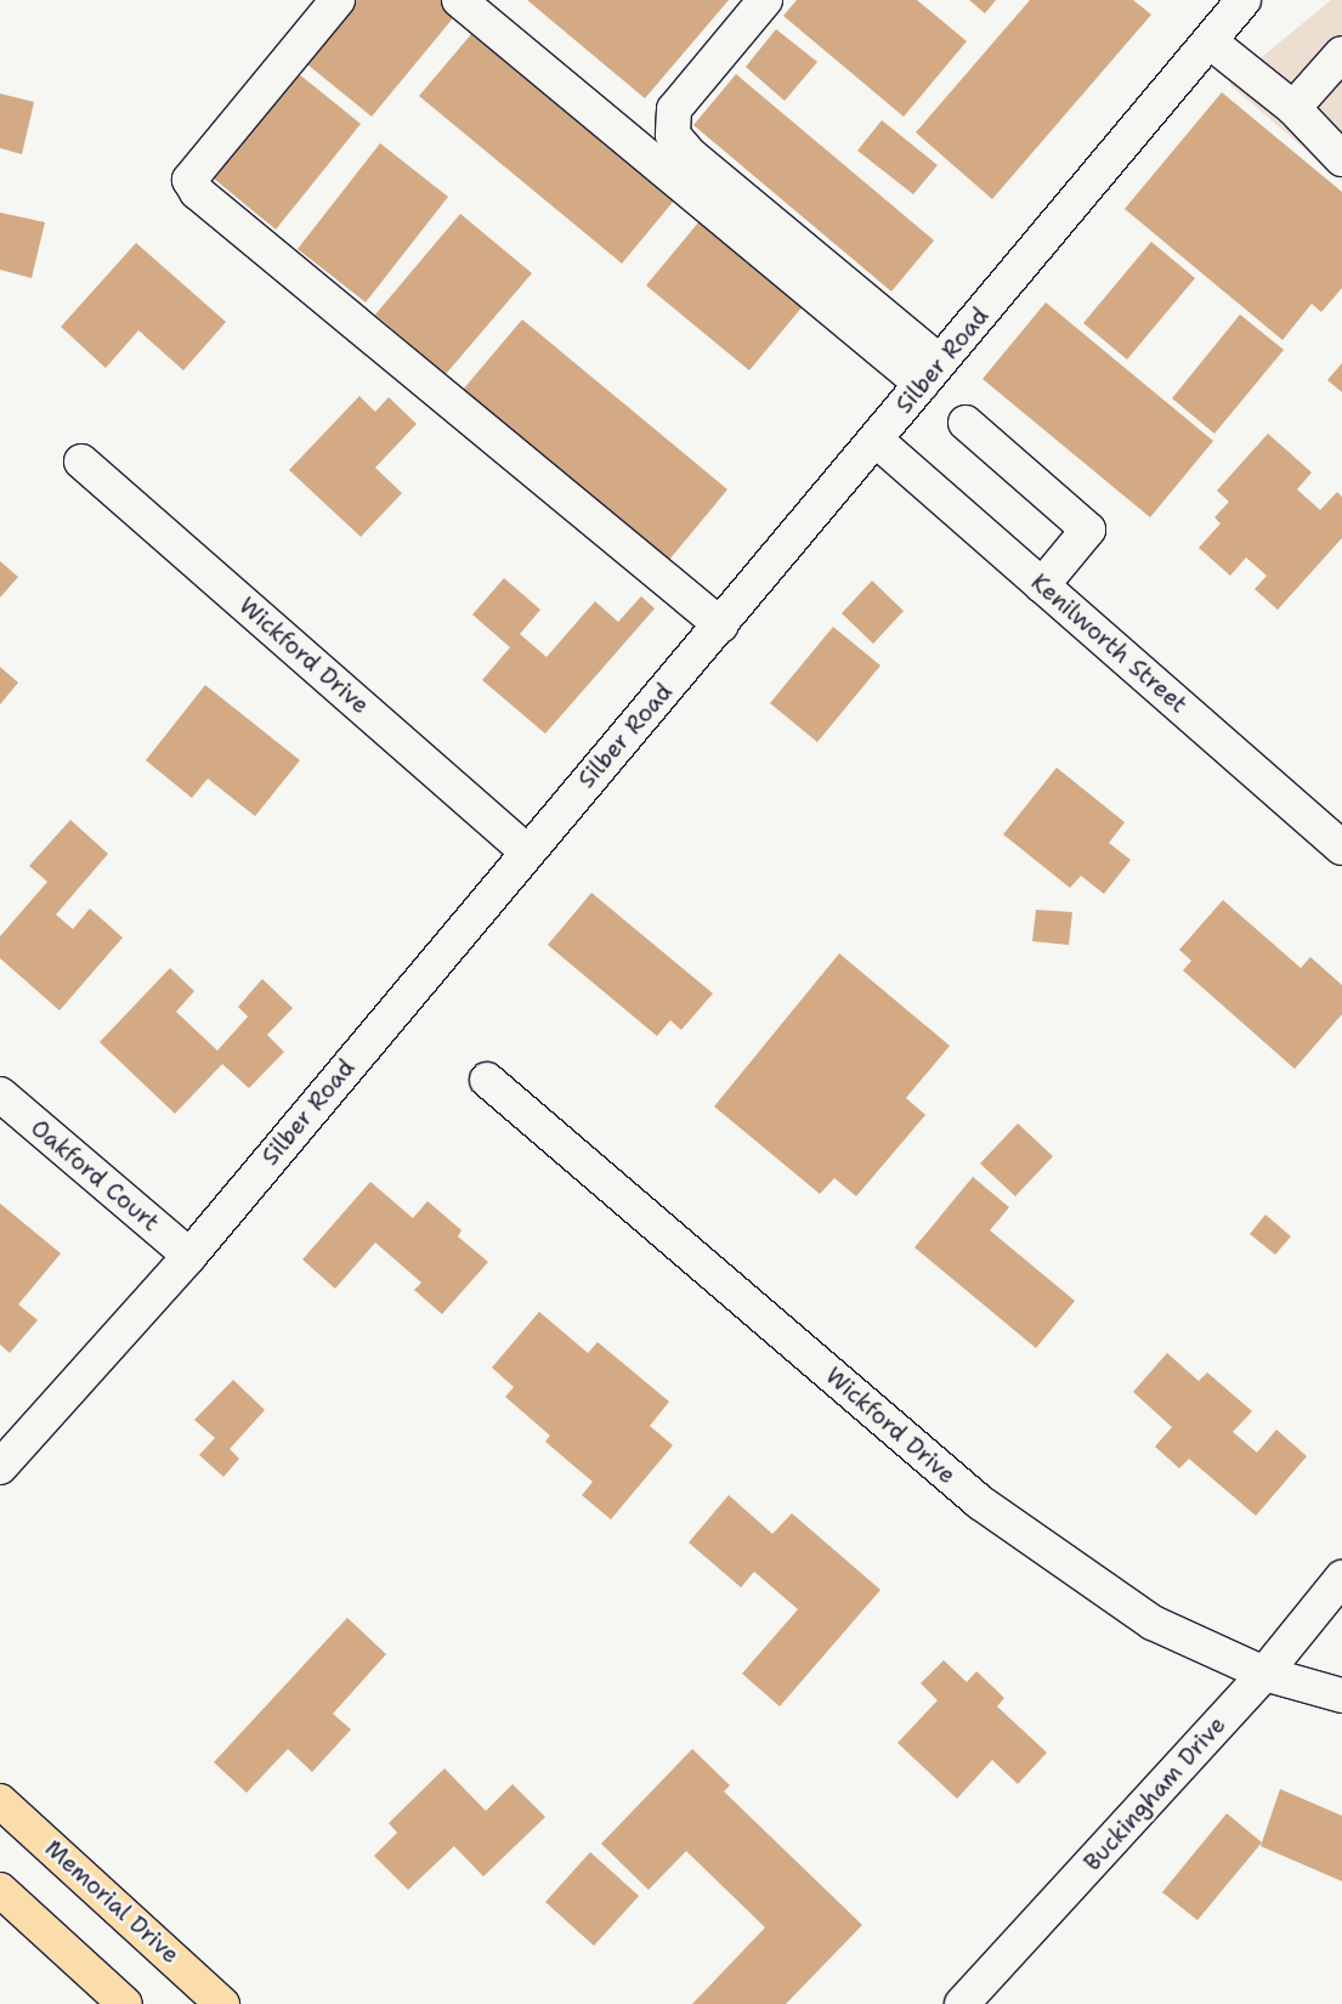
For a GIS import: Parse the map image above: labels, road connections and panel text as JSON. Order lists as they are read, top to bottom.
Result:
{
  "streets": {
    "main road": ["Memorial Drive"],
    "street": [
      "Silber Road",
      "Kenilworth Street",
      "Wickford Drive",
      "Oakford Court",
      "Buckingham Drive"
    ]
  },
  "crossings": [
    ["Silber Road", "Kenilworth Street"],
    ["Silber Road", "Wickford Drive"],
    ["Silber Road", "Oakford Court"],
    ["Wickford Drive", "Buckingham Drive"]
  ]
}
